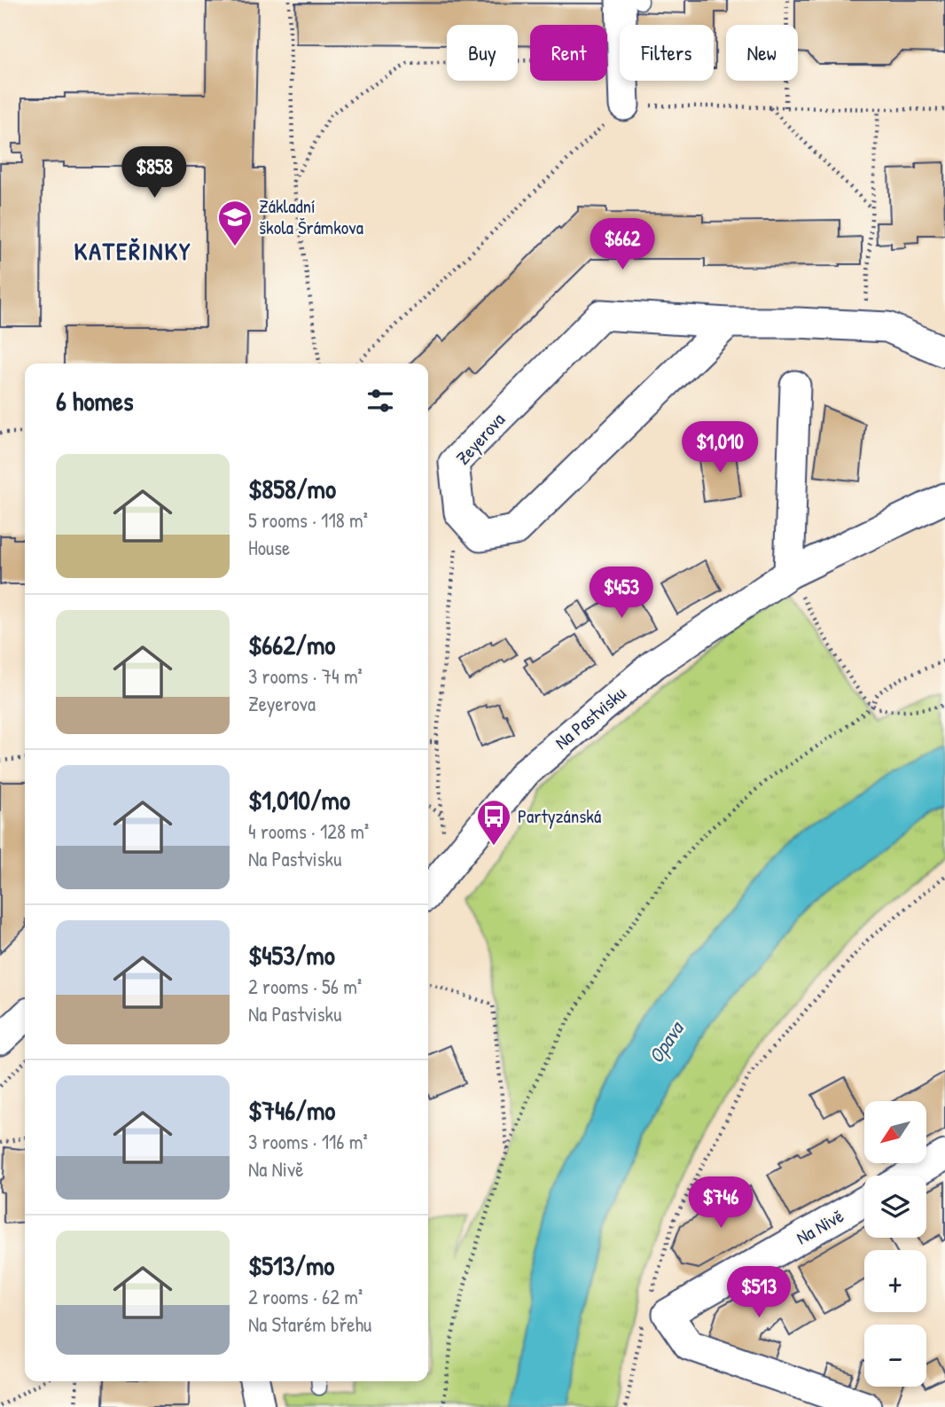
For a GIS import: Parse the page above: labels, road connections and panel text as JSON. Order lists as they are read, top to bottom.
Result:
{
  "streets": {
    "street": ["Zeyerova", "Na Pastvisku", "Na Nivě"]
  },
  "districts": ["KATEŘINKY"],
  "water": ["Opava"],
  "places": {
    "school or university": ["Základní škola Šrámkova"],
    "bus stop": ["Partyzánská"]
  },
  "north": "bottom left",
  "page": {
    "chip": [
      "Buy",
      "Rent",
      "Filters",
      "New"
    ],
    "price": [
      "$858",
      "$662",
      "$1,010",
      "$453",
      "$746",
      "$513"
    ],
    "heading": "6 homes",
    "list": [
      {
        "name": "$858/mo",
        "note": "5 rooms · 118 m² · House"
      },
      {
        "name": "$662/mo",
        "note": "3 rooms · 74 m² · Zeyerova"
      },
      {
        "name": "$1,010/mo",
        "note": "4 rooms · 128 m² · Na Pastvisku"
      },
      {
        "name": "$453/mo",
        "note": "2 rooms · 56 m² · Na Pastvisku"
      },
      {
        "name": "$746/mo",
        "note": "3 rooms · 116 m² · Na Nivě"
      },
      {
        "name": "$513/mo",
        "note": "2 rooms · 62 m² · Na Starém břehu"
      }
    ],
    "map_buttons": ["+", "−"]
  }
}
